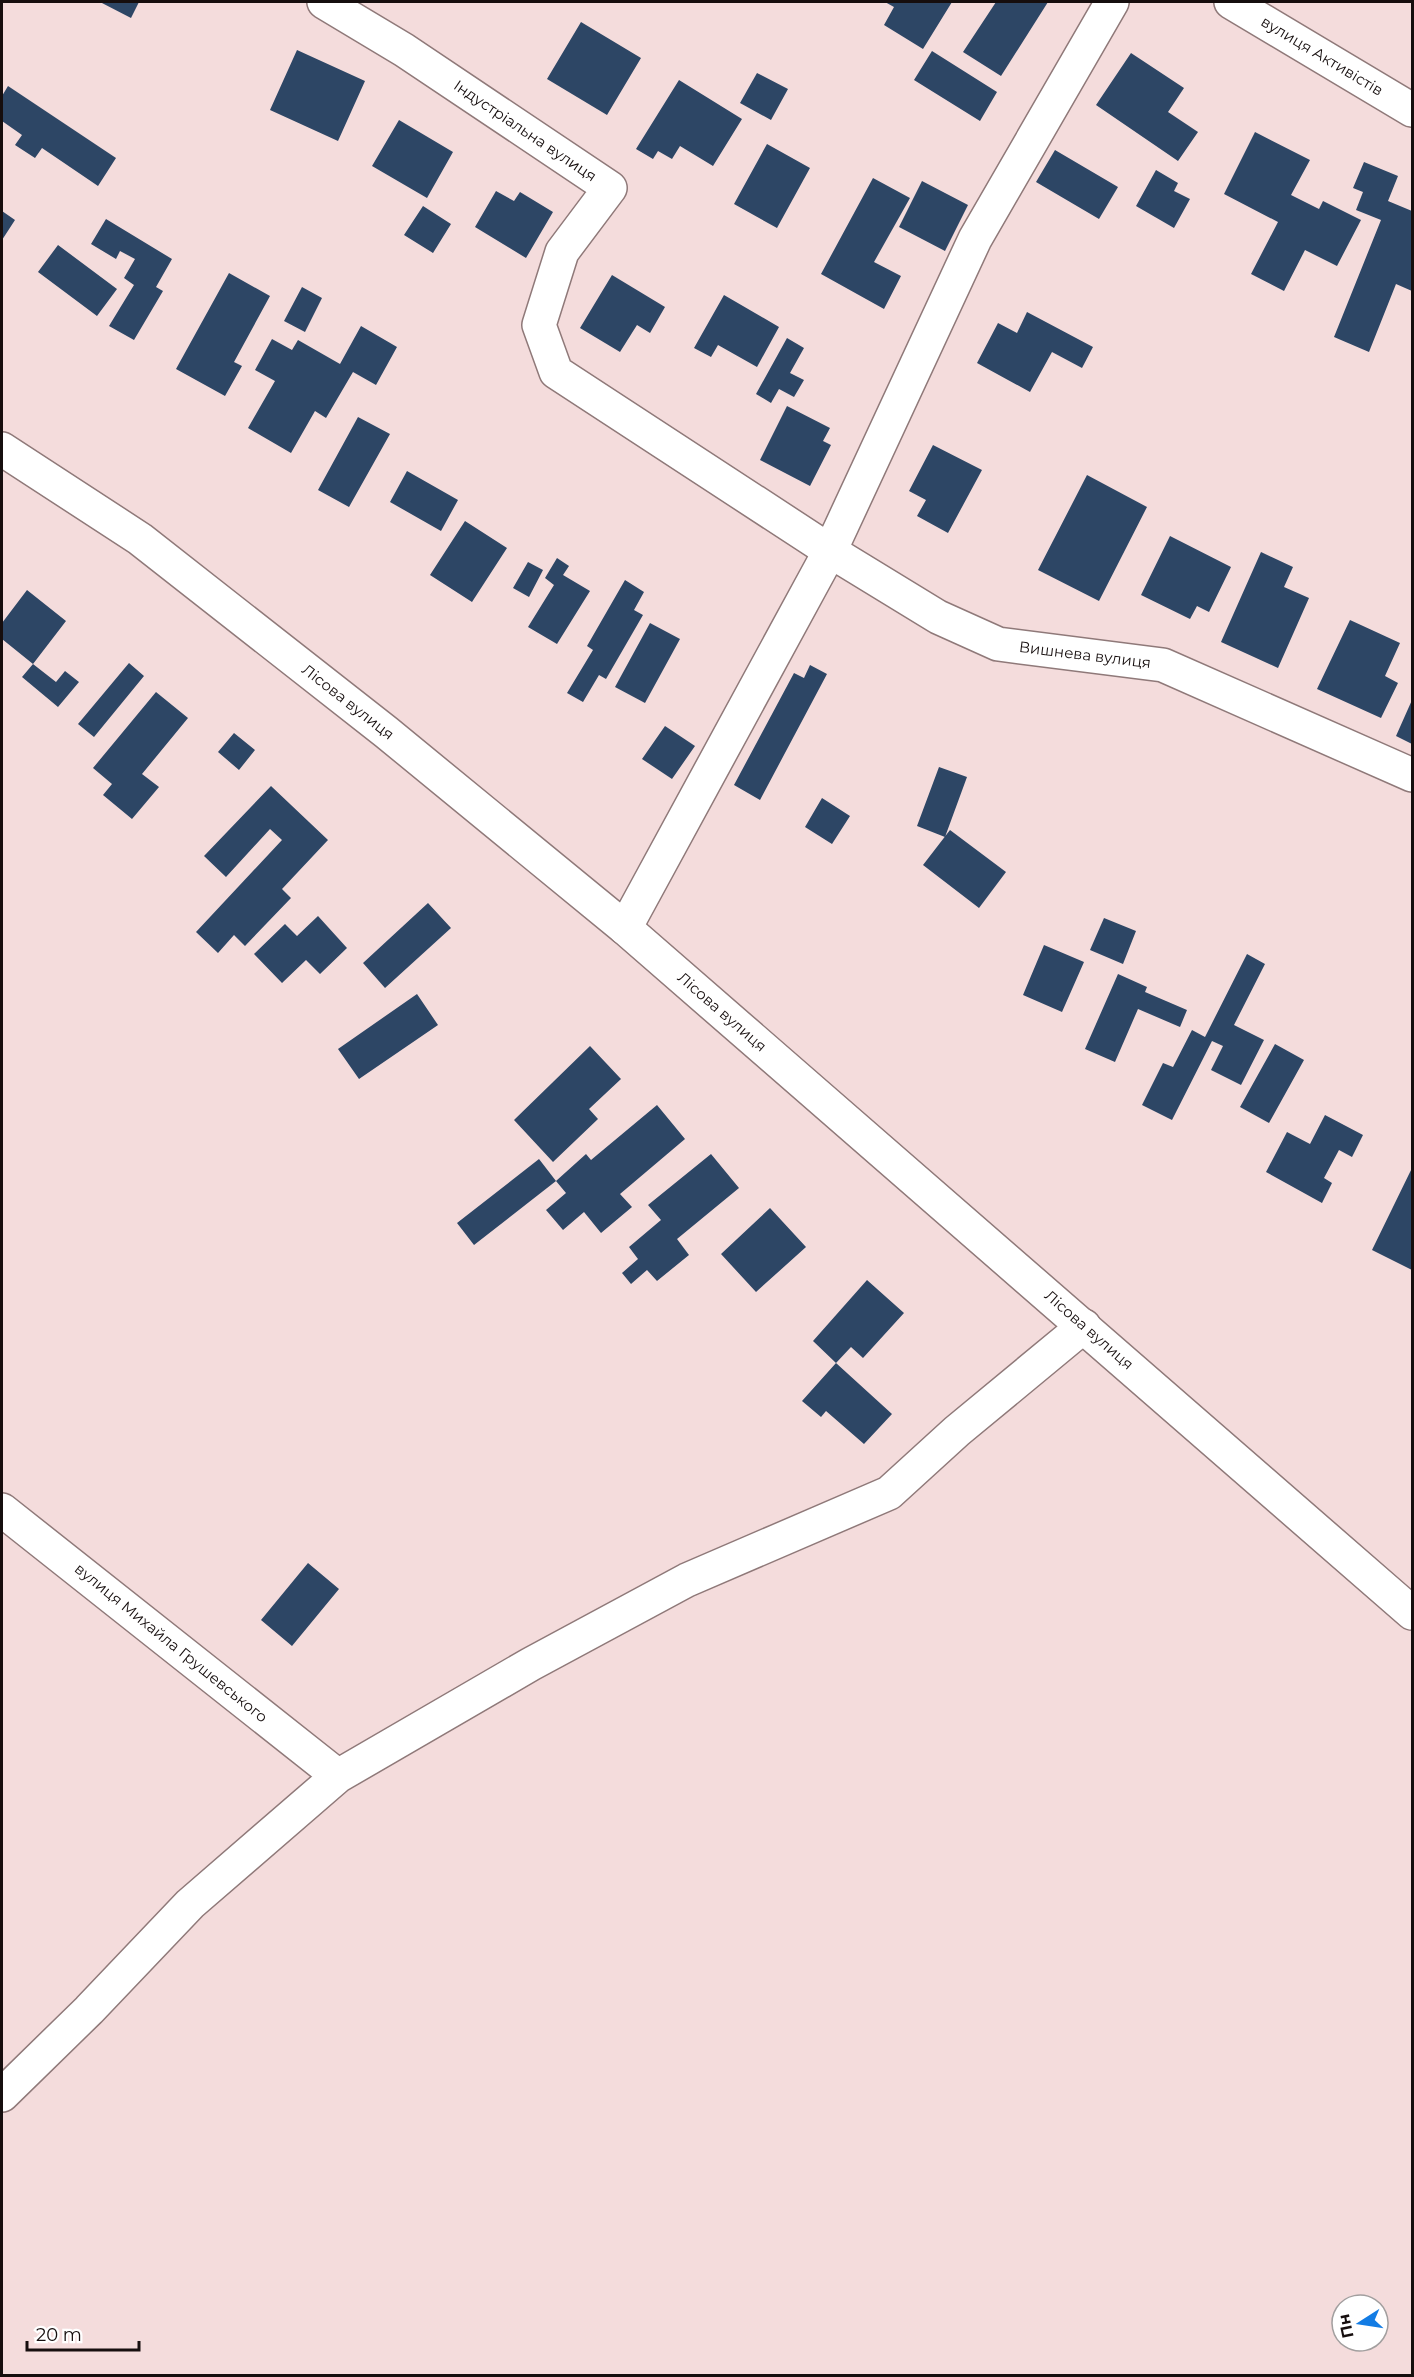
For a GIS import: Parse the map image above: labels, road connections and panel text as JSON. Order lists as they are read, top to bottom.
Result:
{
  "streets": {
    "street": [
      "вулиця Активістів",
      "Індустріальна вулиця",
      "Вишнева вулиця",
      "Лісова вулиця",
      "вулиця Михайла Грушевського"
    ]
  },
  "crossings": [
    ["Індустріальна вулиця", "Вишнева вулиця"]
  ],
  "scale_bar": "20 m",
  "north": "left"
}
